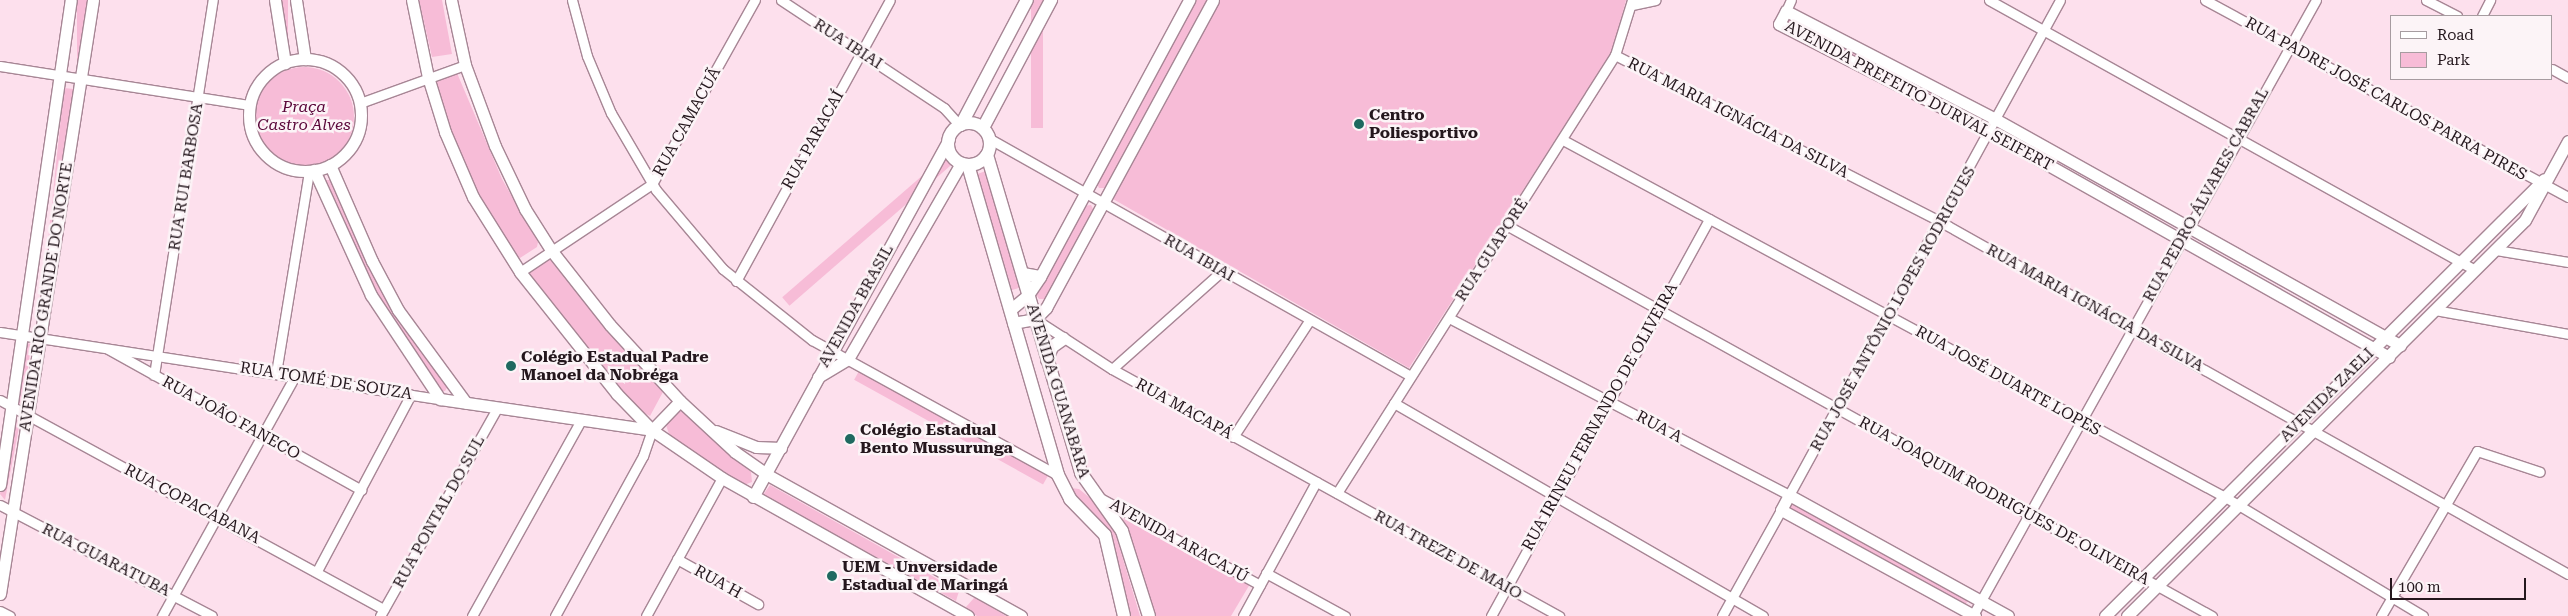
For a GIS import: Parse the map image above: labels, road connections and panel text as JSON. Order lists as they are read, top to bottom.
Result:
{
  "streets": {
    "main road": ["AVENIDA GUANABARA"],
    "street": [
      "RUA IBIAI",
      "AVENIDA PREFEITO DURVAL SEIFERT",
      "RUA PADRE JOSÉ CARLOS PARRA PIRES",
      "RUA MARIA IGNÁCIA DA SILVA",
      "RUA CAMACUÃ",
      "RUA PARACAÍ",
      "RUA RUI BARBOSA",
      "RUA PEDRO ÁLVARES CABRAL",
      "RUA GUAPORÉ",
      "AVENIDA RIO GRANDE DO NORTE",
      "AVENIDA BRASIL",
      "RUA JOSÉ ANTÔNIO LOPES RODRIGUES",
      "RUA TOMÉ DE SOUZA",
      "RUA JOSÉ DUARTE LOPES",
      "AVENIDA ZAELI",
      "RUA MACAPÁ",
      "RUA IRINEU FERNANDO DE OLIVEIRA",
      "RUA JOÃO FANECO",
      "RUA A",
      "RUA JOAQUIM RODRIGUES DE OLIVEIRA",
      "RUA COPACABANA",
      "RUA PONTAL DO SUL",
      "AVENIDA ARACAJÚ",
      "RUA TREZE DE MAIO",
      "RUA GUARATUBA",
      "RUA H"
    ]
  },
  "crossings": [
    ["RUA IBIAI", "RUA PARACAÍ"],
    ["RUA IBIAI", "RUA GUAPORÉ"],
    ["RUA IBIAI", "AVENIDA BRASIL"],
    ["RUA IBIAI", "AVENIDA GUANABARA"],
    ["AVENIDA PREFEITO DURVAL SEIFERT", "RUA PEDRO ÁLVARES CABRAL"],
    ["AVENIDA PREFEITO DURVAL SEIFERT", "RUA JOSÉ ANTÔNIO LOPES RODRIGUES"],
    ["AVENIDA PREFEITO DURVAL SEIFERT", "AVENIDA ZAELI"],
    ["RUA PADRE JOSÉ CARLOS PARRA PIRES", "RUA PEDRO ÁLVARES CABRAL"],
    ["RUA PADRE JOSÉ CARLOS PARRA PIRES", "AVENIDA ZAELI"],
    ["RUA MARIA IGNÁCIA DA SILVA", "RUA PEDRO ÁLVARES CABRAL"],
    ["RUA MARIA IGNÁCIA DA SILVA", "RUA GUAPORÉ"],
    ["RUA MARIA IGNÁCIA DA SILVA", "RUA JOSÉ ANTÔNIO LOPES RODRIGUES"],
    ["RUA MARIA IGNÁCIA DA SILVA", "AVENIDA ZAELI"],
    ["RUA RUI BARBOSA", "RUA TOMÉ DE SOUZA"],
    ["RUA RUI BARBOSA", "RUA JOÃO FANECO"],
    ["RUA PEDRO ÁLVARES CABRAL", "RUA JOSÉ DUARTE LOPES"],
    ["RUA PEDRO ÁLVARES CABRAL", "RUA JOAQUIM RODRIGUES DE OLIVEIRA"],
    ["RUA GUAPORÉ", "RUA JOSÉ DUARTE LOPES"],
    ["RUA GUAPORÉ", "RUA MACAPÁ"],
    ["RUA GUAPORÉ", "RUA A"],
    ["RUA GUAPORÉ", "RUA JOAQUIM RODRIGUES DE OLIVEIRA"],
    ["RUA GUAPORÉ", "RUA TREZE DE MAIO"],
    ["AVENIDA RIO GRANDE DO NORTE", "RUA TOMÉ DE SOUZA"],
    ["AVENIDA RIO GRANDE DO NORTE", "RUA COPACABANA"],
    ["AVENIDA RIO GRANDE DO NORTE", "RUA GUARATUBA"],
    ["AVENIDA BRASIL", "AVENIDA GUANABARA"],
    ["RUA JOSÉ ANTÔNIO LOPES RODRIGUES", "RUA JOSÉ DUARTE LOPES"],
    ["RUA JOSÉ ANTÔNIO LOPES RODRIGUES", "RUA A"],
    ["RUA JOSÉ ANTÔNIO LOPES RODRIGUES", "RUA JOAQUIM RODRIGUES DE OLIVEIRA"],
    ["RUA TOMÉ DE SOUZA", "RUA JOÃO FANECO"],
    ["RUA TOMÉ DE SOUZA", "RUA PONTAL DO SUL"],
    ["RUA JOSÉ DUARTE LOPES", "AVENIDA ZAELI"],
    ["RUA JOSÉ DUARTE LOPES", "RUA IRINEU FERNANDO DE OLIVEIRA"],
    ["AVENIDA GUANABARA", "RUA MACAPÁ"],
    ["AVENIDA GUANABARA", "AVENIDA ARACAJÚ"],
    ["AVENIDA ZAELI", "RUA JOAQUIM RODRIGUES DE OLIVEIRA"],
    ["RUA MACAPÁ", "RUA TREZE DE MAIO"],
    ["RUA IRINEU FERNANDO DE OLIVEIRA", "RUA A"],
    ["RUA IRINEU FERNANDO DE OLIVEIRA", "RUA JOAQUIM RODRIGUES DE OLIVEIRA"],
    ["RUA IRINEU FERNANDO DE OLIVEIRA", "RUA TREZE DE MAIO"],
    ["RUA COPACABANA", "RUA PONTAL DO SUL"]
  ],
  "parks": ["Praça Castro Alves"],
  "places": [
    "Centro Poliesportivo",
    "Colégio Estadual Padre Manoel da Nobréga",
    "Colégio Estadual Bento Mussurunga",
    "UEM - Unversidade Estadual de Maringá"
  ],
  "legend": ["Road", "Park"],
  "scale_bar": "100 m"
}
